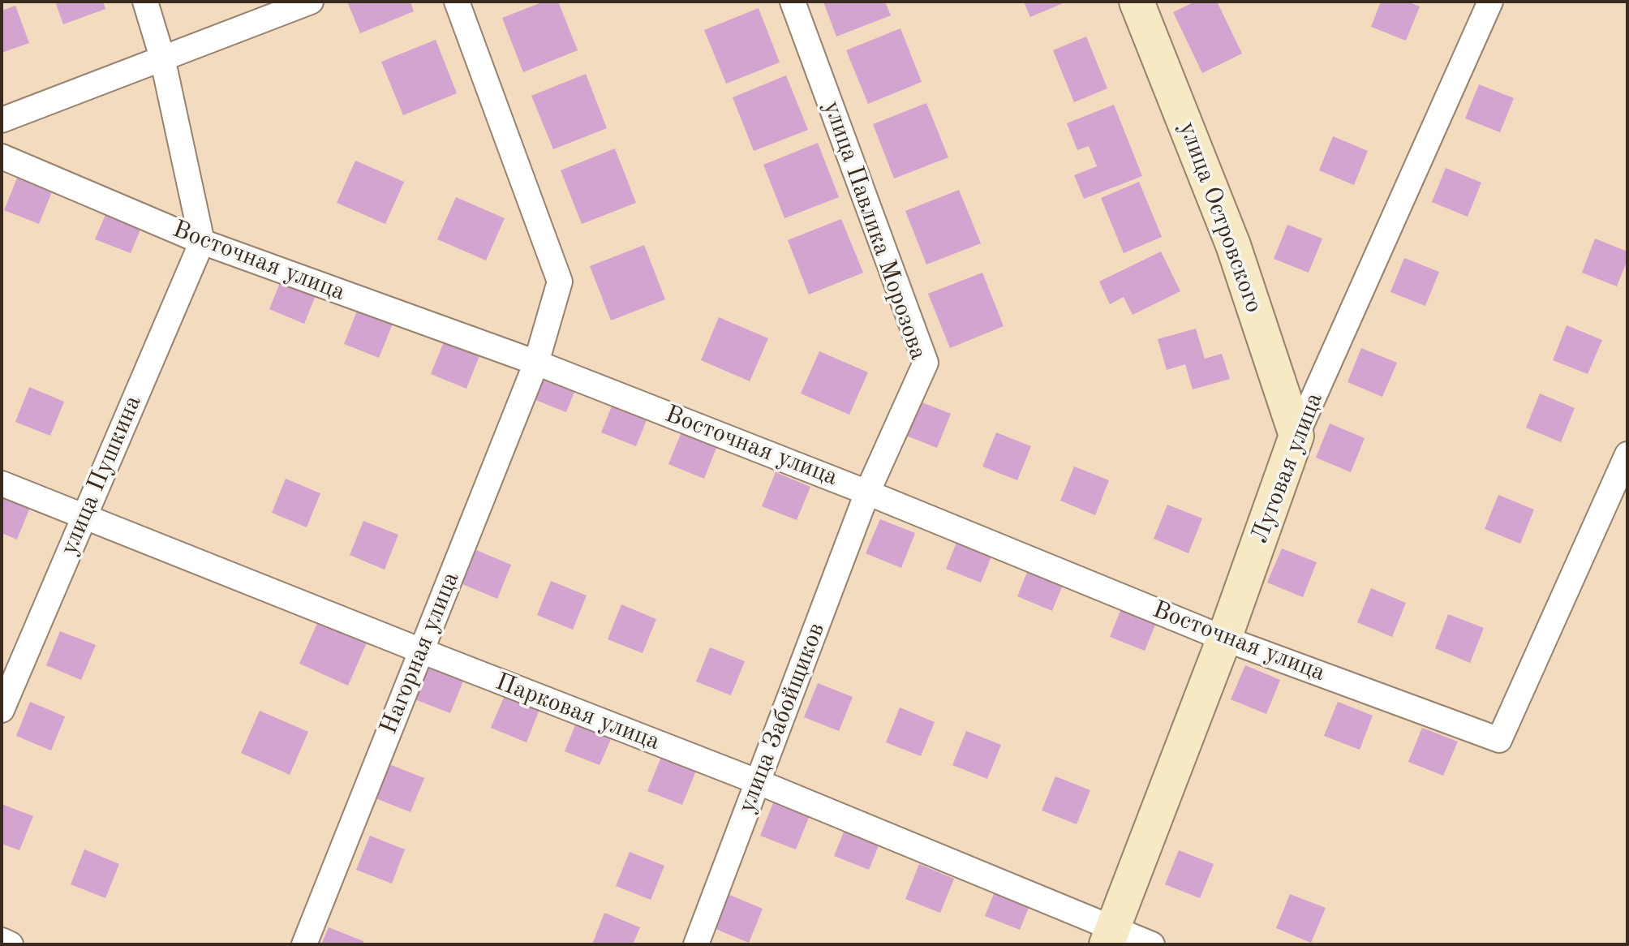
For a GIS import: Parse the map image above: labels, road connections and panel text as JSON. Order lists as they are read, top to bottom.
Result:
{
  "streets": {
    "main road": ["улица Островского", "Луговая улица"],
    "street": [
      "улица Павлика Морозова",
      "Восточная улица",
      "улица Пушкина",
      "Нагорная улица",
      "Парковая улица",
      "улица Забойщиков"
    ]
  },
  "crossings": [
    ["улица Островского", "Луговая улица"],
    ["улица Павлика Морозова", "Восточная улица"],
    ["улица Павлика Морозова", "улица Забойщиков"],
    ["Восточная улица", "Луговая улица"],
    ["Восточная улица", "улица Пушкина"],
    ["Восточная улица", "Нагорная улица"],
    ["Восточная улица", "улица Забойщиков"],
    ["Луговая улица", "Парковая улица"],
    ["улица Пушкина", "Парковая улица"],
    ["Нагорная улица", "Парковая улица"],
    ["Парковая улица", "улица Забойщиков"]
  ]
}
